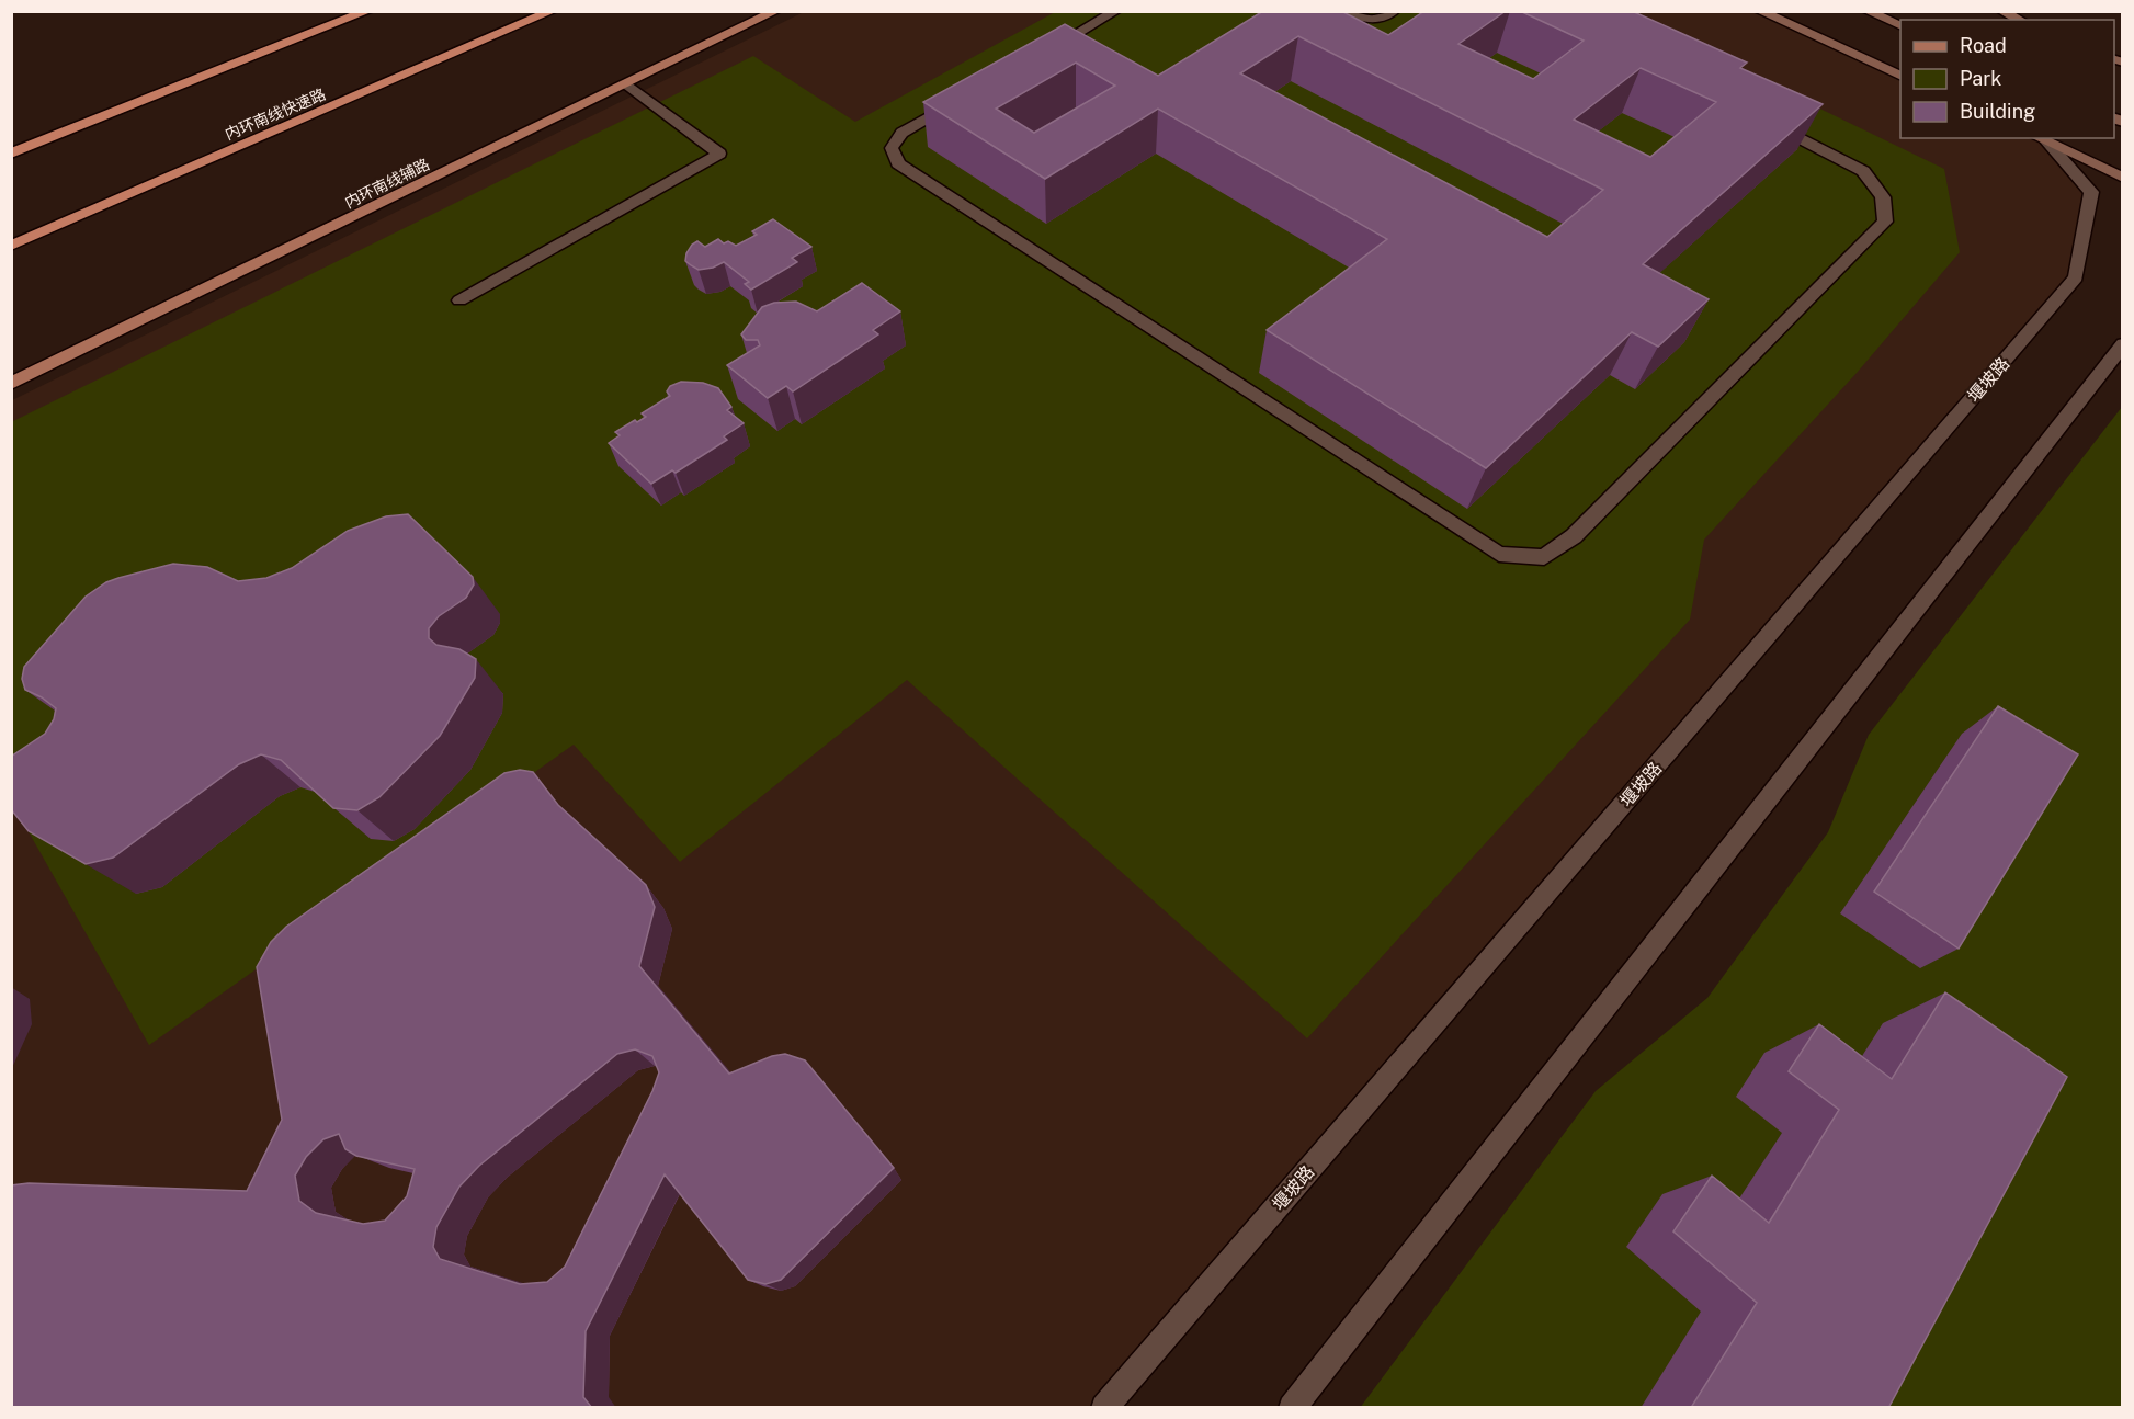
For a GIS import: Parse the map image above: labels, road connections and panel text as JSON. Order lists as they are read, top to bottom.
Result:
{
  "streets": {
    "highway": ["内环南线快速路"],
    "main road": ["内环南线辅路"],
    "street": ["堰坡路"]
  },
  "legend": ["Road", "Park", "Building"]
}
